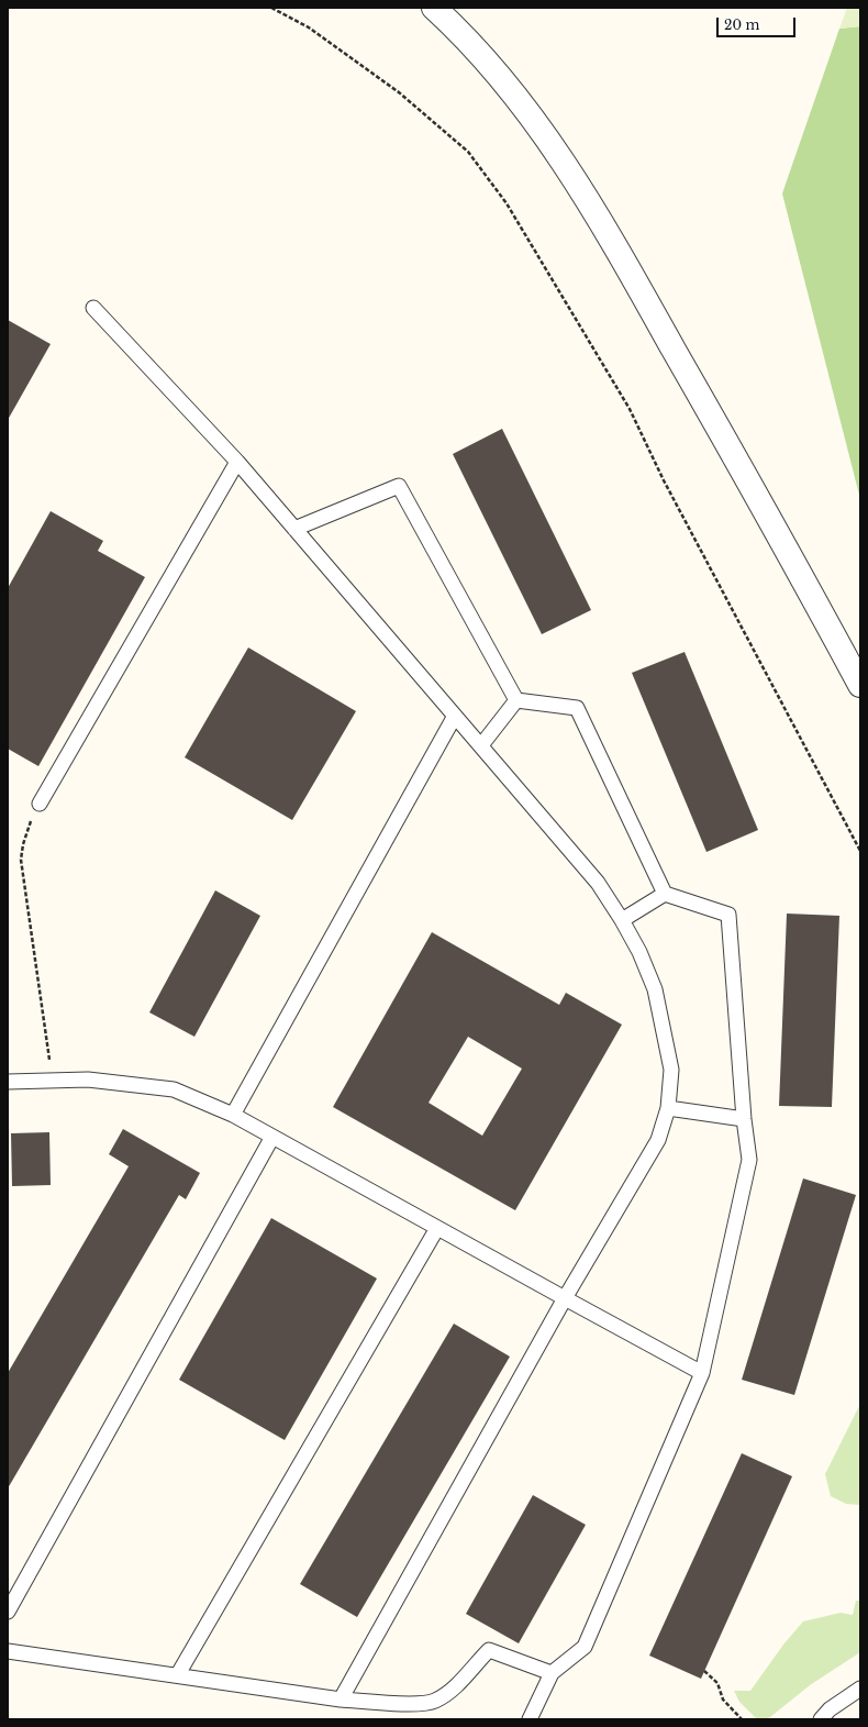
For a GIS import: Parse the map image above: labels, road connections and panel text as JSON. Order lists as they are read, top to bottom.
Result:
{
  "scale_bar": "20 m"
}
